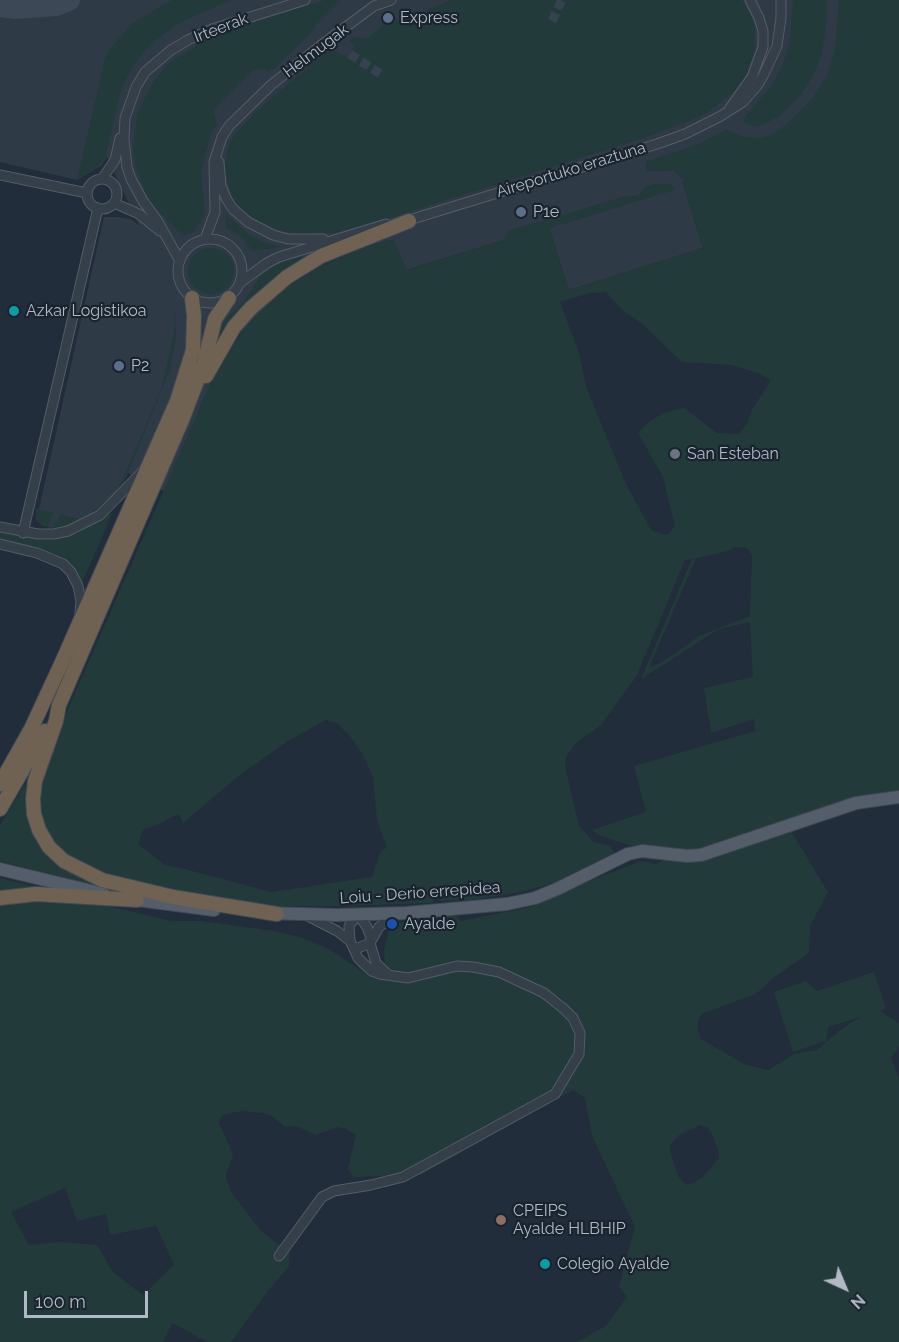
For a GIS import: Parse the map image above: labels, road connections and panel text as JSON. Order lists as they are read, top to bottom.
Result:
{
  "streets": {
    "main road": ["Loiu - Derio errepidea"],
    "street": ["Irteerak", "Helmugak", "Aireportuko eraztuna"]
  },
  "places": [
    "Express",
    "P1e",
    "Azkar Logistikoa",
    "P2",
    "San Esteban",
    "Ayalde",
    "CPEIPS Ayalde HLBHIP",
    "Colegio Ayalde"
  ],
  "scale_bar": "100 m",
  "north": "bottom right"
}
